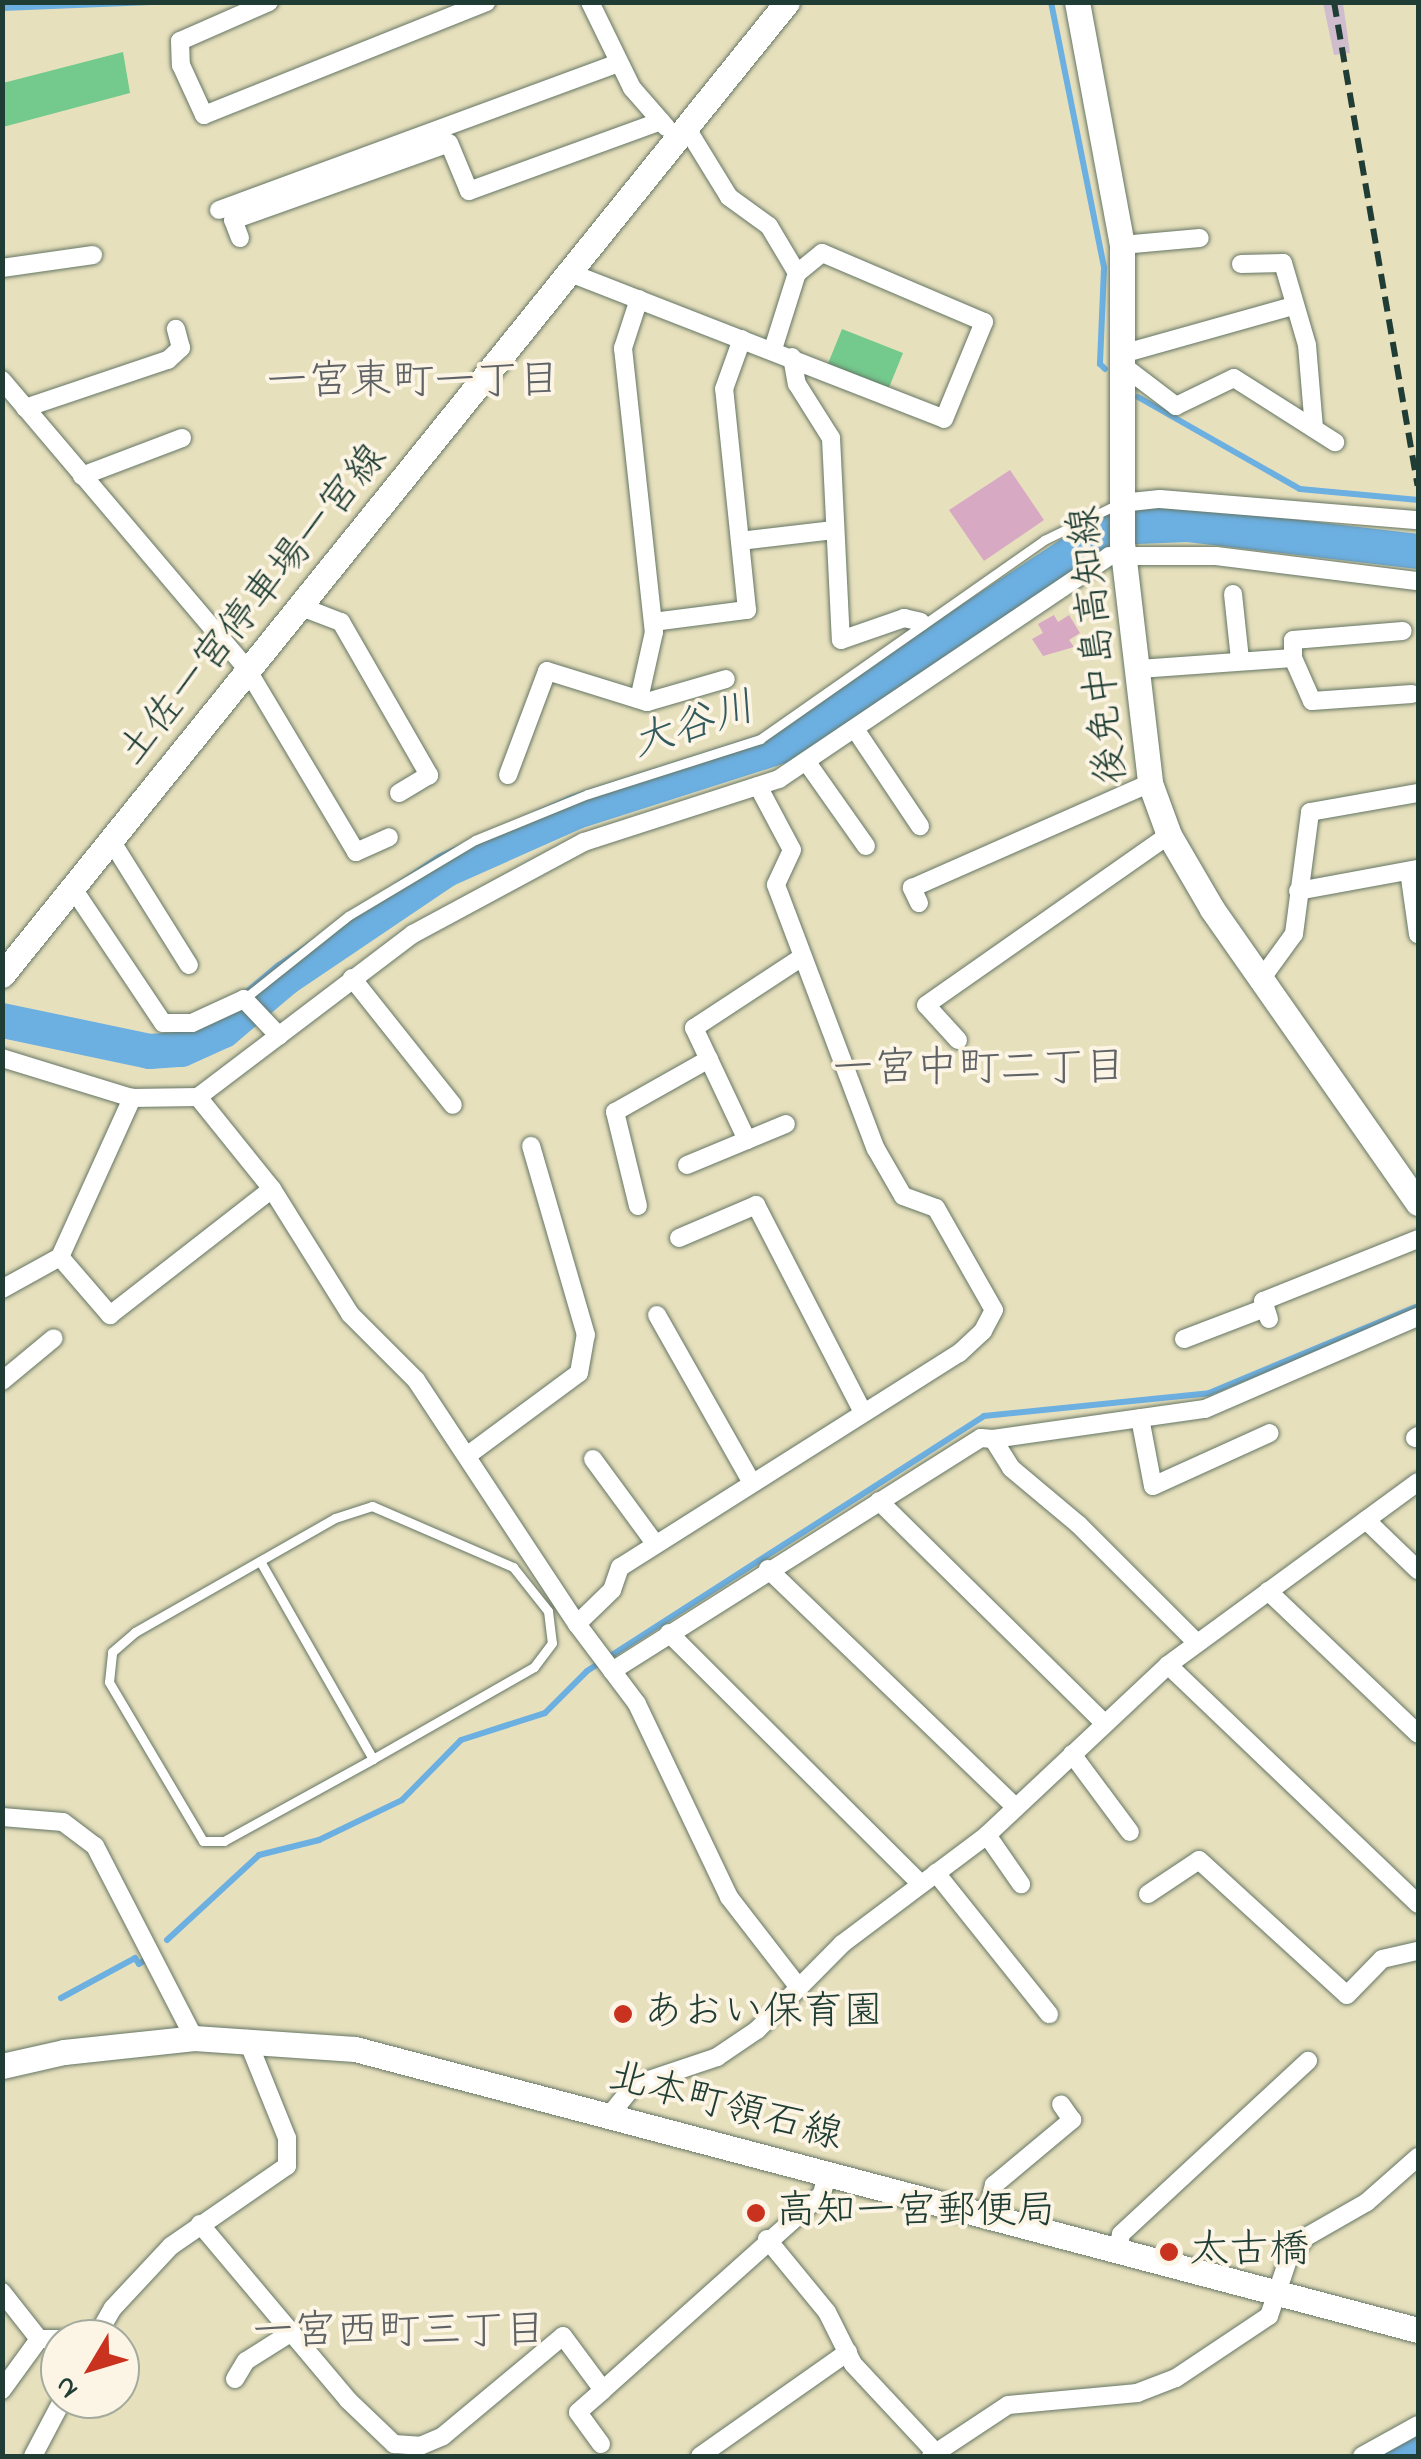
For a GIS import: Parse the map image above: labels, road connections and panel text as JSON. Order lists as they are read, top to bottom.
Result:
{
  "streets": {
    "main road": ["土佐一宮停車場一宮線", "後免中島高知線", "北本町領石線"]
  },
  "districts": ["一宮東町一丁目", "一宮中町二丁目", "一宮西町三丁目"],
  "water": ["大谷川"],
  "places": ["あおい保育園", "高知一宮郵便局", "太古橋"],
  "north": "bottom left"
}
